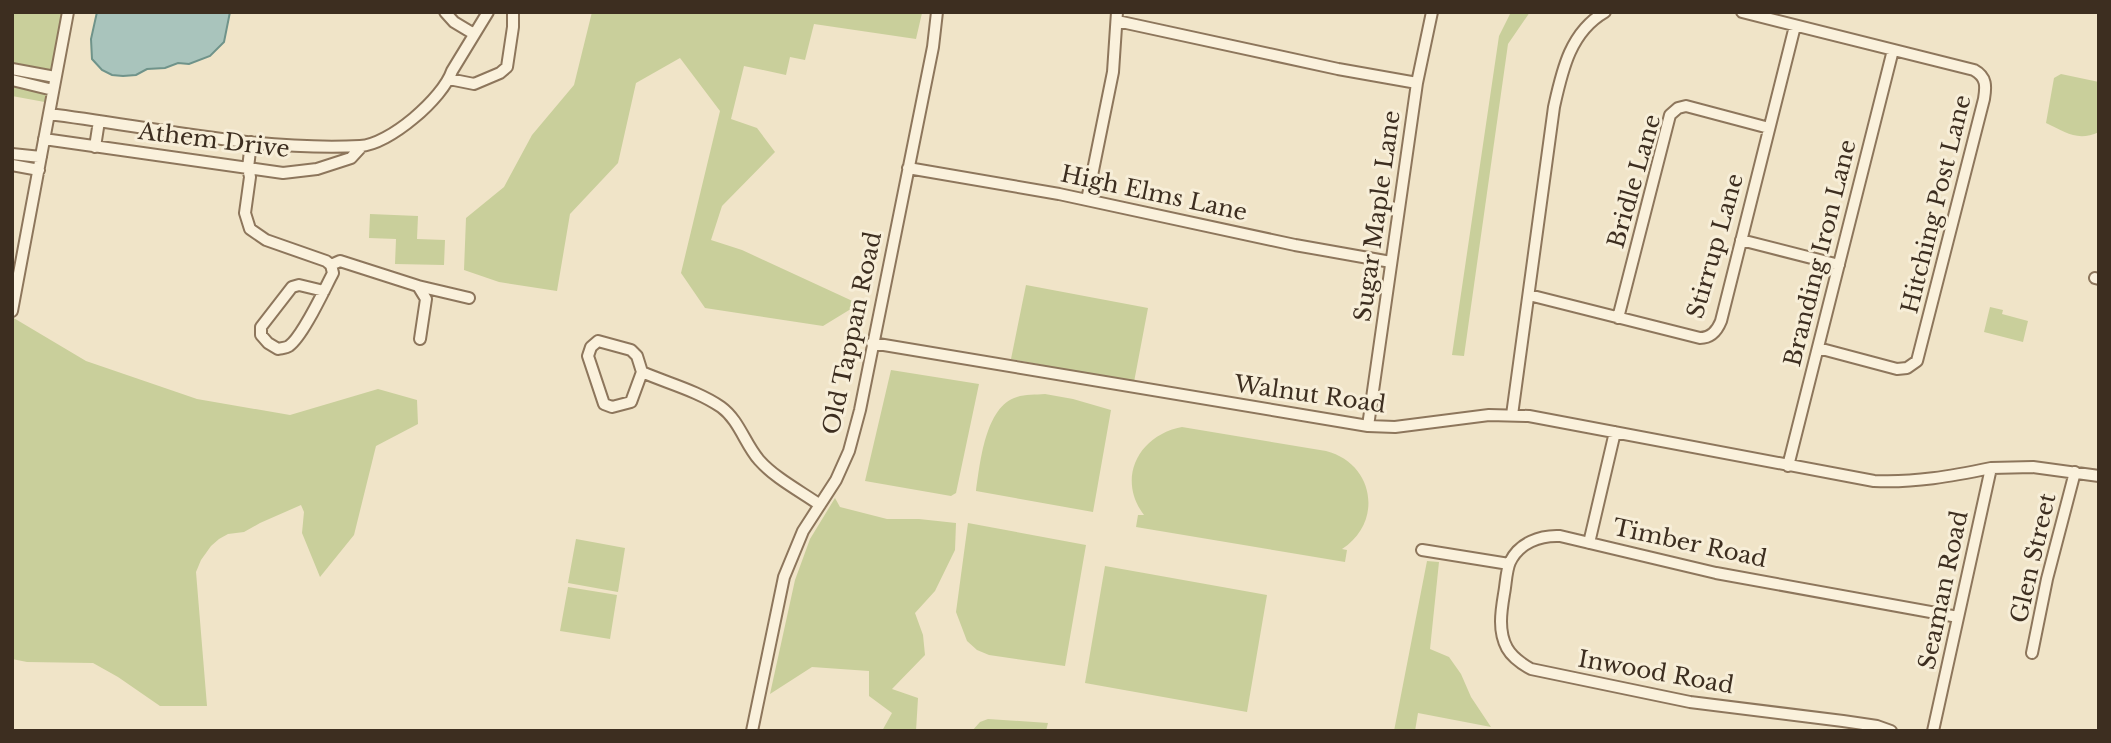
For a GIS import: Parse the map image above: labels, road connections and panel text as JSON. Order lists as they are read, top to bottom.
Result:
{
  "streets": {
    "street": [
      "Athem Drive",
      "Bridle Lane",
      "High Elms Lane",
      "Hitching Post Lane",
      "Sugar Maple Lane",
      "Stirrup Lane",
      "Branding Iron Lane",
      "Old Tappan Road",
      "Walnut Road",
      "Timber Road",
      "Glen Street",
      "Seaman Road",
      "Inwood Road"
    ]
  },
  "crossings": [
    ["Bridle Lane", "Stirrup Lane"],
    ["High Elms Lane", "Sugar Maple Lane"],
    ["High Elms Lane", "Old Tappan Road"],
    ["Hitching Post Lane", "Stirrup Lane"],
    ["Hitching Post Lane", "Branding Iron Lane"],
    ["Sugar Maple Lane", "Walnut Road"],
    ["Branding Iron Lane", "Walnut Road"],
    ["Old Tappan Road", "Walnut Road"],
    ["Walnut Road", "Glen Street"],
    ["Walnut Road", "Seaman Road"],
    ["Timber Road", "Seaman Road"],
    ["Timber Road", "Inwood Road"]
  ]
}
